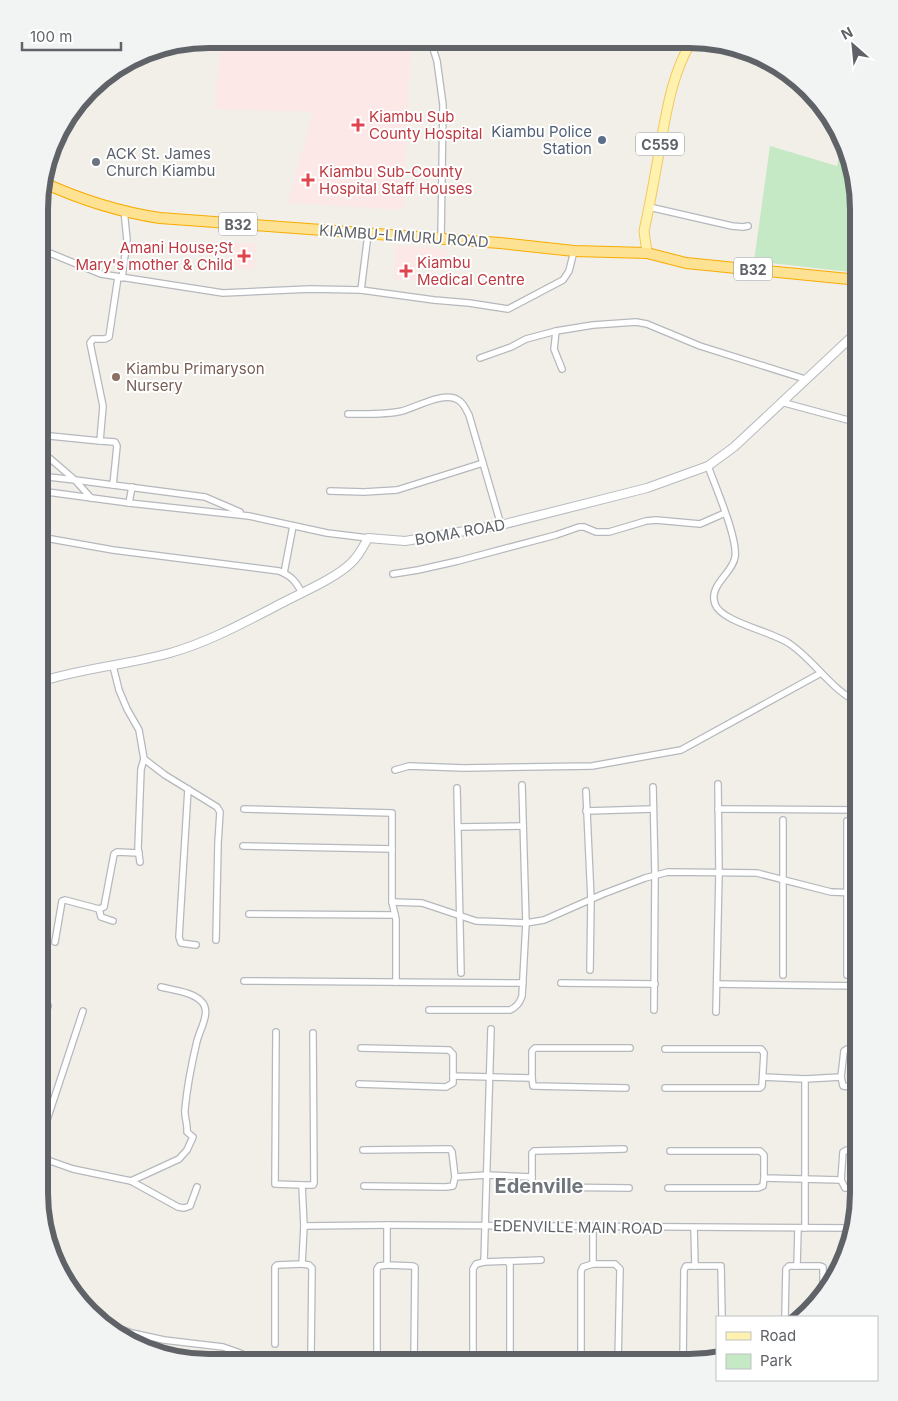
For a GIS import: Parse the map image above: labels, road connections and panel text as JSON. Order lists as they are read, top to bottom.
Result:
{
  "streets": {
    "highway": ["B32", "KIAMBU-LIMURU ROAD"],
    "main road": ["C559", "BOMA ROAD"],
    "street": ["EDENVILLE MAIN ROAD"]
  },
  "crossings": [
    ["C559", "KIAMBU-LIMURU ROAD"]
  ],
  "districts": ["Edenville"],
  "places": {
    "health": [
      "Kiambu Sub County Hospital",
      "Kiambu Sub-County Hospital Staff Houses",
      "Amani House;St Mary's mother & Child",
      "Kiambu Medical Centre"
    ],
    "other": ["Kiambu Police Station", "ACK St. James Church Kiambu", "Kiambu Primaryson Nursery"]
  },
  "legend": ["Road", "Park"],
  "scale_bar": "100 m",
  "north": "top left"
}
